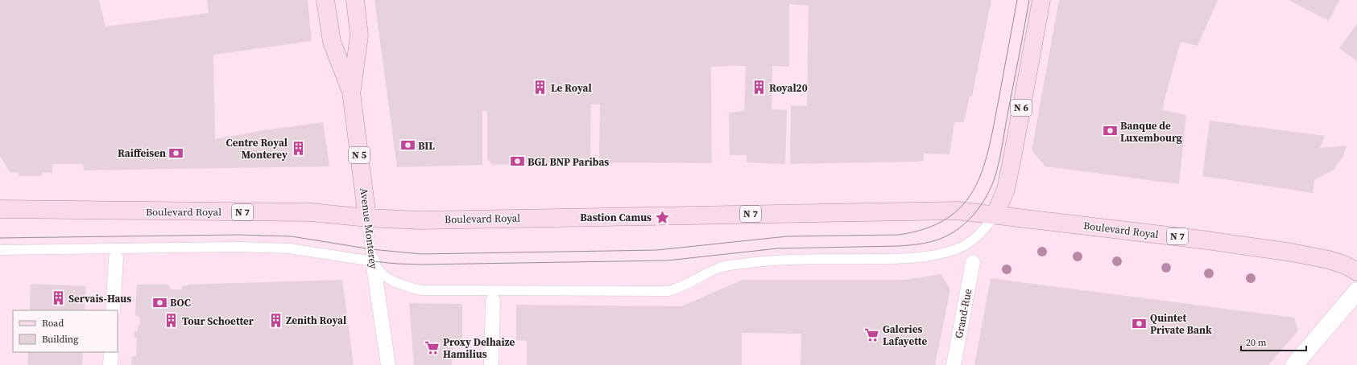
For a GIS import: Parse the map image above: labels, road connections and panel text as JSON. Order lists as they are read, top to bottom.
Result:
{
  "streets": {
    "main road": [
      "N 6",
      "N 5",
      "Boulevard Royal",
      "N 7",
      "Avenue Monterey"
    ],
    "street": ["Grand-Rue"]
  },
  "crossings": [
    ["N 6", "Boulevard Royal"],
    ["Boulevard Royal", "Avenue Monterey"]
  ],
  "places": {
    "building": [
      "Le Royal",
      "Royal20",
      "Centre Royal Monterey",
      "Servais-Haus",
      "Zenith Royal",
      "Tour Schoetter"
    ],
    "bank": [
      "Banque de Luxembourg",
      "BIL",
      "Raiffeisen",
      "BGL BNP Paribas",
      "BOC",
      "Quintet Private Bank"
    ],
    "place": ["Bastion Camus"],
    "supermarket": ["Galeries Lafayette", "Proxy Delhaize Hamilius"]
  },
  "legend": ["Road", "Building"],
  "scale_bar": "20 m"
}
